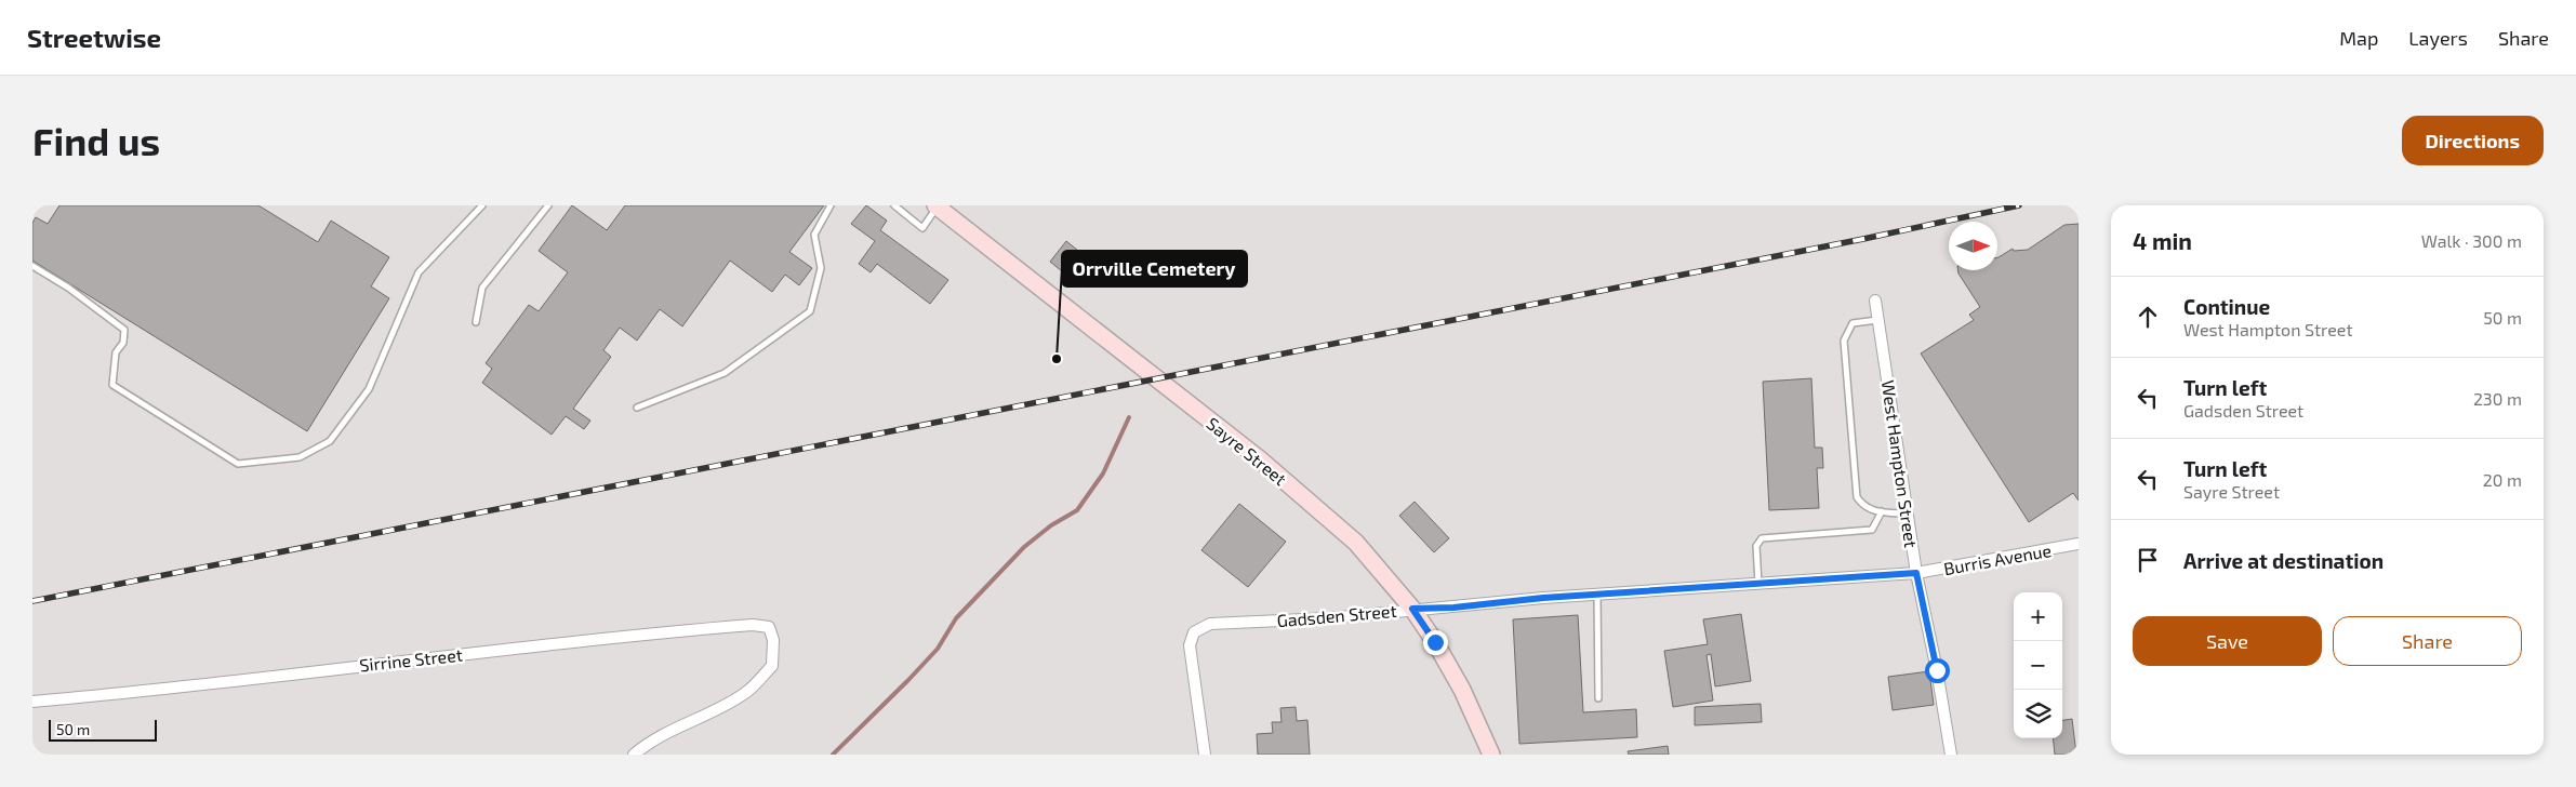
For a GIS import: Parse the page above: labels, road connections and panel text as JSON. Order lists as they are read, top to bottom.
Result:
{
  "streets": {
    "main road": ["Sayre Street"],
    "street": [
      "West Hampton Street",
      "Burris Avenue",
      "Gadsden Street",
      "Sirrine Street"
    ]
  },
  "crossings": [
    ["Sayre Street", "Gadsden Street"],
    ["West Hampton Street", "Burris Avenue"],
    ["West Hampton Street", "Gadsden Street"],
    ["Burris Avenue", "Gadsden Street"]
  ],
  "places": ["Orrville Cemetery"],
  "scale_bar": "50 m",
  "north": "right",
  "page": {
    "header": "Streetwise",
    "nav": ["Map", "Layers", "Share"],
    "buttons": [
      "Directions",
      ["Save", "Share"]
    ],
    "title": "Find us",
    "heading": ["4 min", "Walk · 300 m"],
    "list": [
      ["Continue", "West Hampton Street", "50 m"],
      ["Turn left", "Gadsden Street", "230 m"],
      ["Turn left", "Sayre Street", "20 m"],
      "Arrive at destination"
    ],
    "map_buttons": ["+", "−"],
    "scale": "50 m"
  }
}
